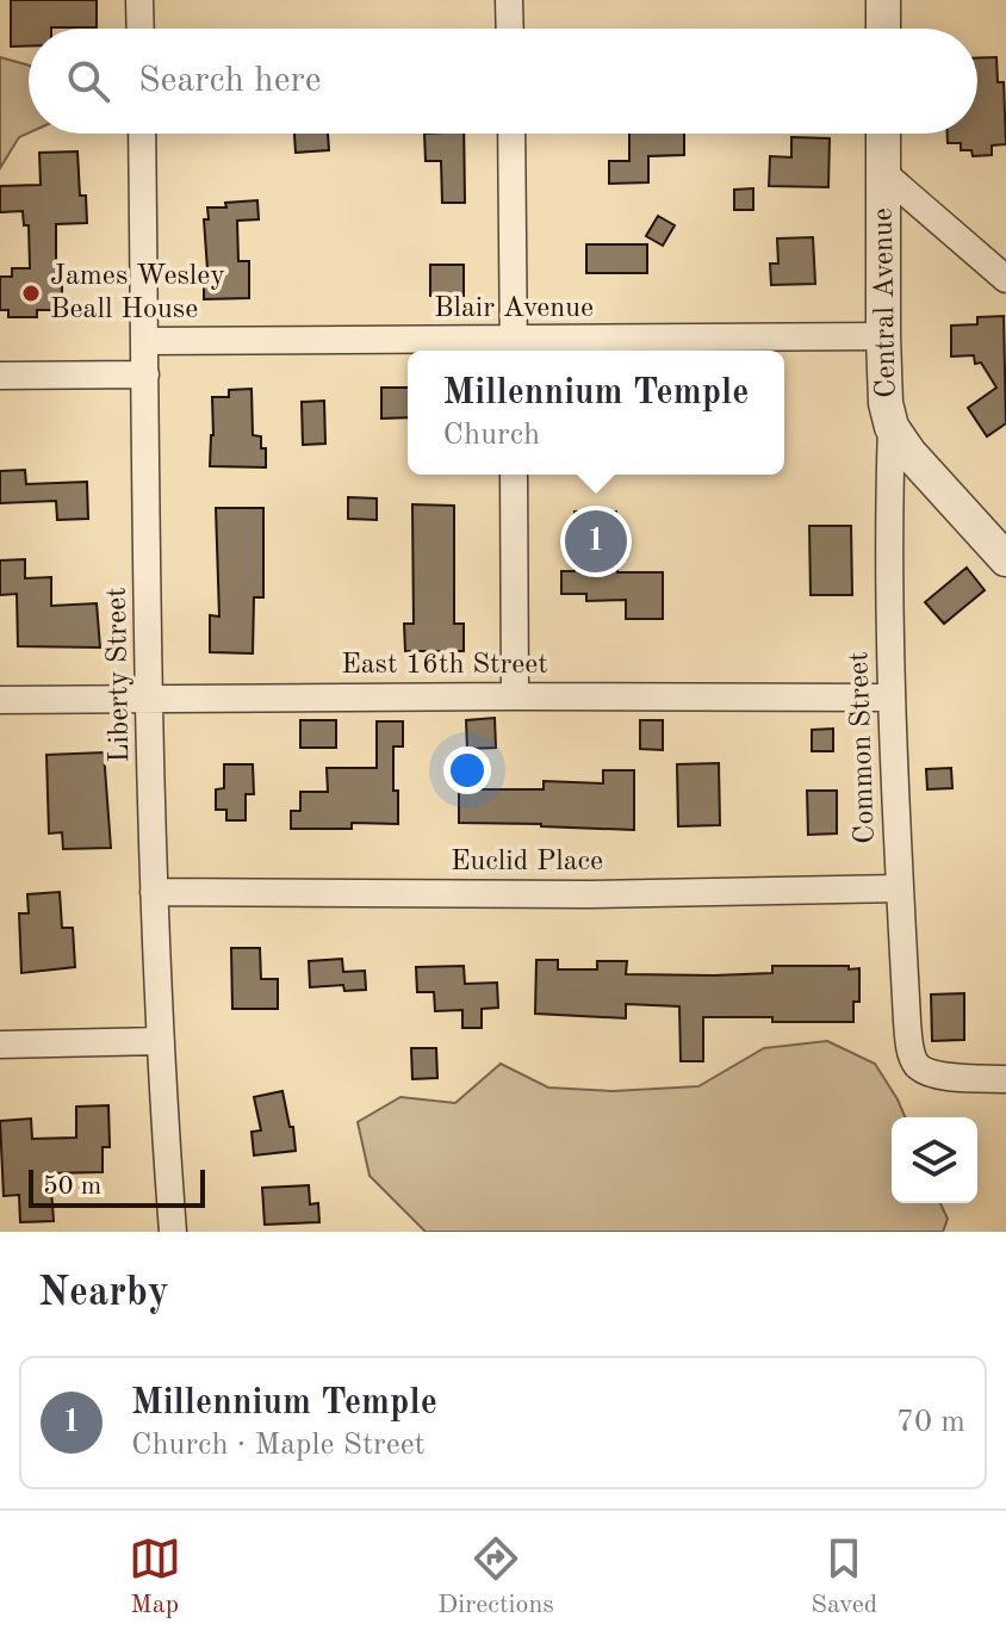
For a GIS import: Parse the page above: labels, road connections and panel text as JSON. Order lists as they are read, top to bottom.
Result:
{
  "streets": {
    "street": [
      "Central Avenue",
      "Blair Avenue",
      "East 16th Street",
      "Liberty Street",
      "Common Street",
      "Euclid Place"
    ]
  },
  "crossings": [
    ["Central Avenue", "Blair Avenue"],
    ["Central Avenue", "Common Street"],
    ["Blair Avenue", "Liberty Street"],
    ["East 16th Street", "Liberty Street"],
    ["East 16th Street", "Common Street"],
    ["Liberty Street", "Euclid Place"],
    ["Common Street", "Euclid Place"]
  ],
  "places": ["James Wesley Beall House"],
  "scale_bar": "50 m",
  "page": {
    "search": "Search here",
    "popup": ["Millennium Temple", "Church"],
    "pins": "1",
    "scale": "50 m",
    "heading": "Nearby",
    "list": [
      {
        "mark": "1",
        "name": "Millennium Temple",
        "note": "Church · Maple Street",
        "value": "70 m"
      }
    ],
    "nav": ["Map", "Directions", "Saved"]
  }
}
